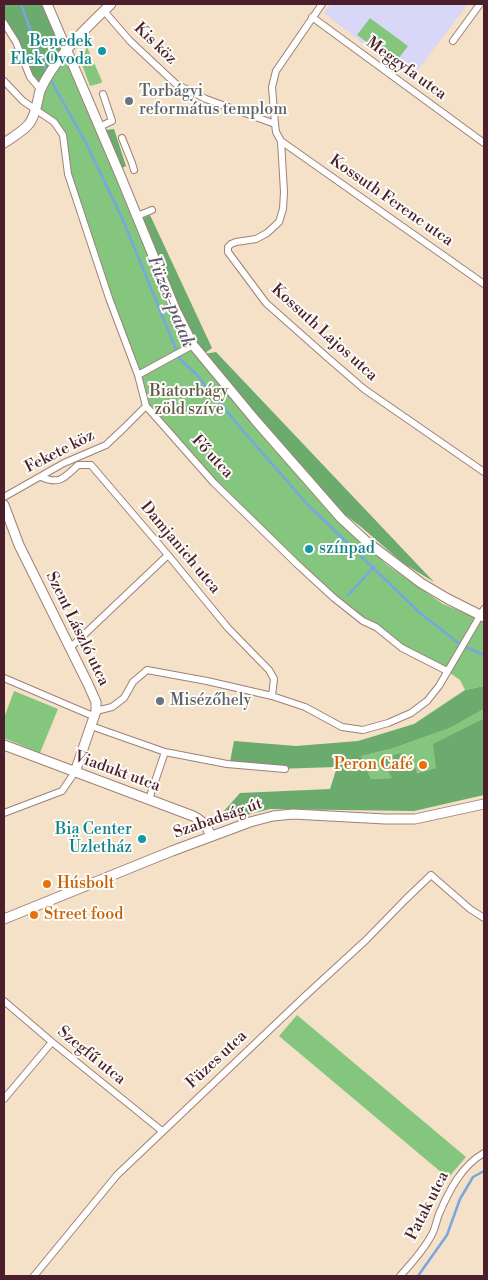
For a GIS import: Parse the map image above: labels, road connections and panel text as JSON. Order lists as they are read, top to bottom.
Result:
{
  "streets": {
    "street": [
      "Kis köz",
      "Meggyfa utca",
      "Kossuth Ferenc utca",
      "Kossuth Lajos utca",
      "Fekete köz",
      "Fő utca",
      "Damjanich utca",
      "Szent László utca",
      "Viadukt utca",
      "Szabadság út",
      "Szegfű utca",
      "Füzes utca",
      "Patak utca"
    ]
  },
  "crossings": [
    ["Kossuth Ferenc utca", "Kossuth Lajos utca"],
    ["Fekete köz", "Fő utca"],
    ["Fekete köz", "Damjanich utca"],
    ["Szent László utca", "Viadukt utca"],
    ["Viadukt utca", "Szabadság út"],
    ["Szegfű utca", "Füzes utca"]
  ],
  "water": ["Füzes-patak"],
  "parks": ["Biatorbágy zöld szíve"],
  "places": [
    "Benedek Elek Óvoda",
    "Torbágyi református templom",
    "színpad",
    "Misézőhely",
    "Peron Café",
    "Bia Center Üzletház",
    "Húsbolt",
    "Street food"
  ]
}
